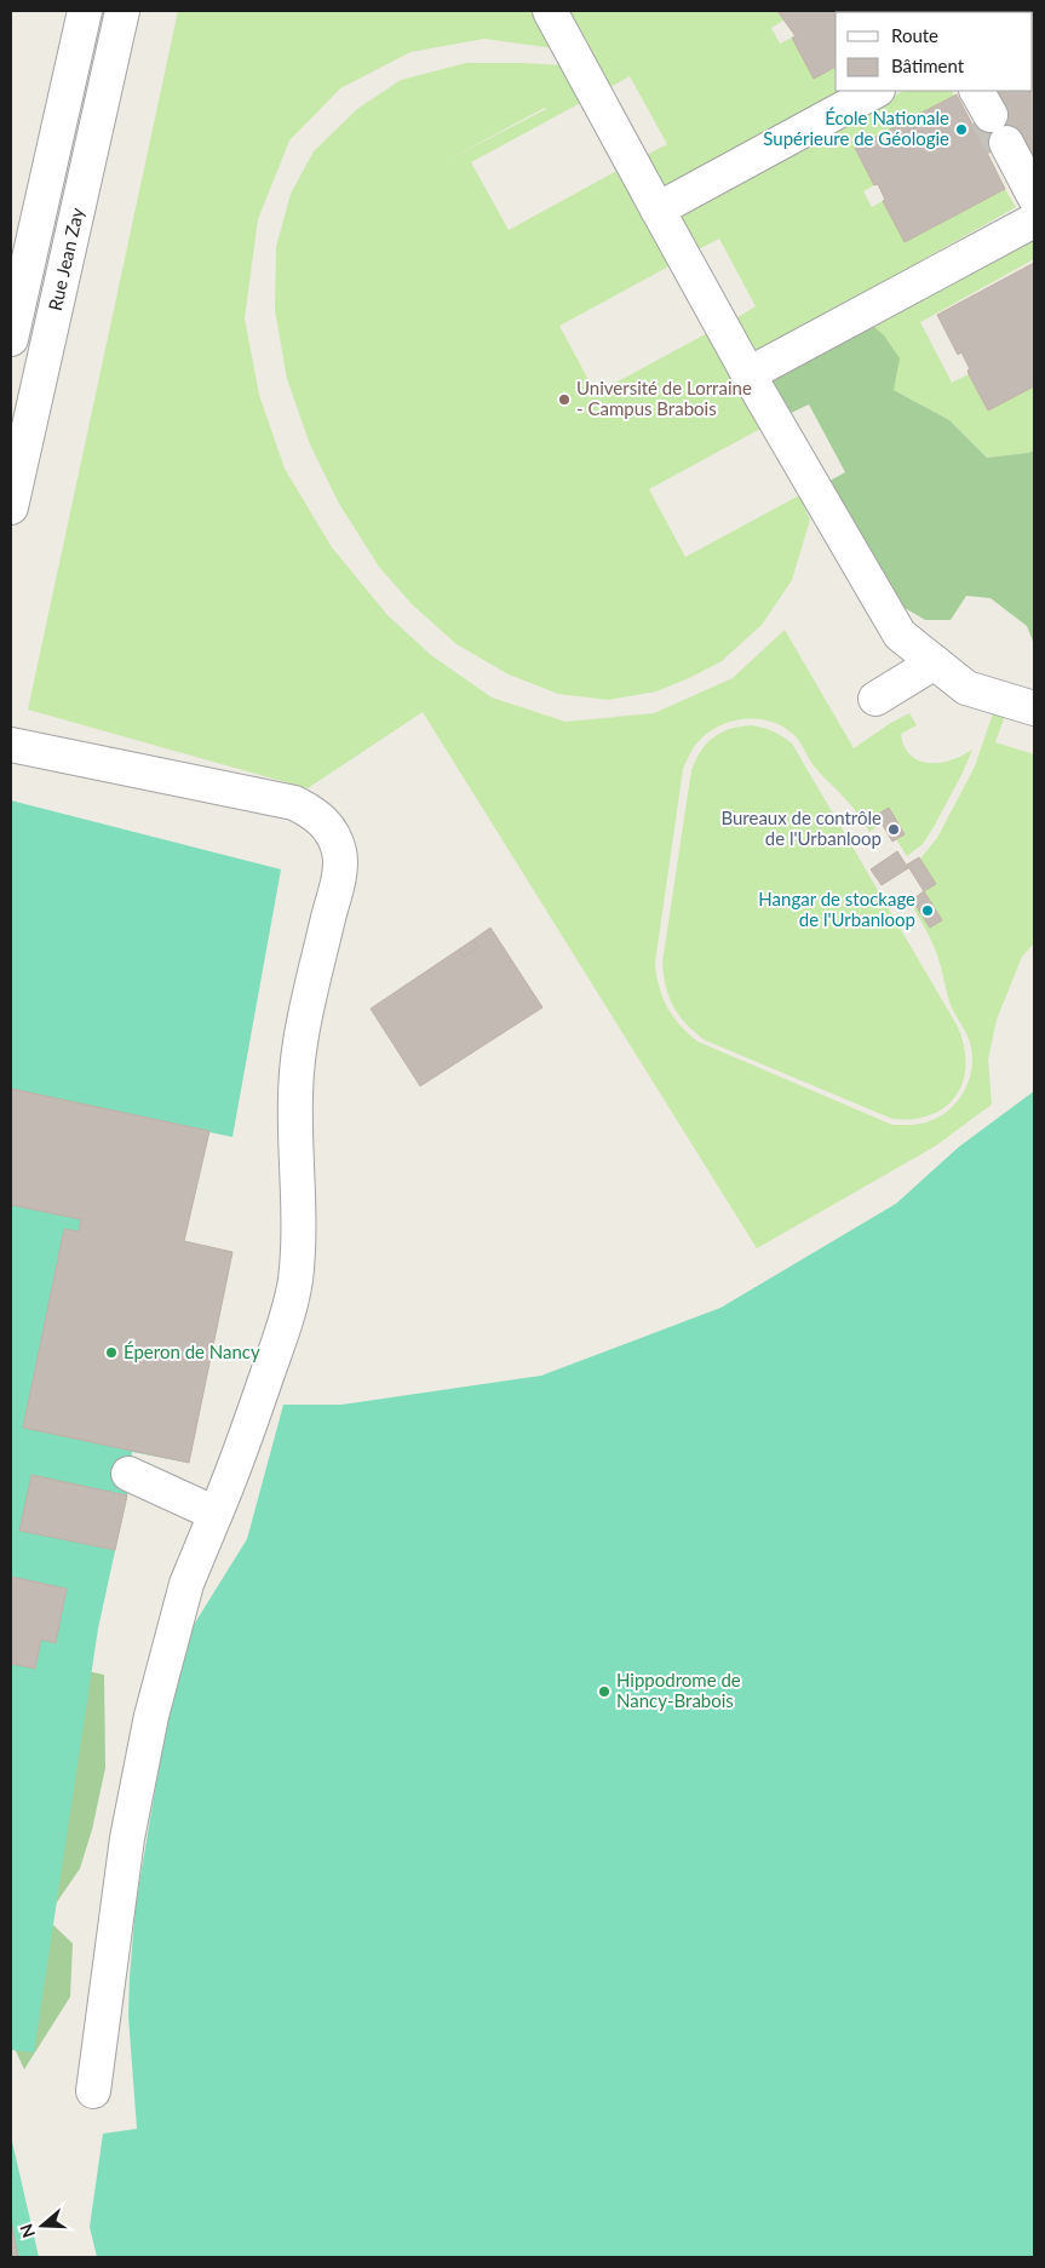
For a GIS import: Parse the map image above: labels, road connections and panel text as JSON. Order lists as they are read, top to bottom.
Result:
{
  "streets": {
    "street": ["Rue Jean Zay"]
  },
  "places": [
    "École Nationale Supérieure de Géologie",
    "Université de Lorraine - Campus Brabois",
    "Bureaux de contrôle de l'Urbanloop",
    "Hangar de stockage de l'Urbanloop",
    "Éperon de Nancy",
    "Hippodrome de Nancy-Brabois"
  ],
  "legend": ["Route", "Bâtiment"],
  "north": "left"
}
